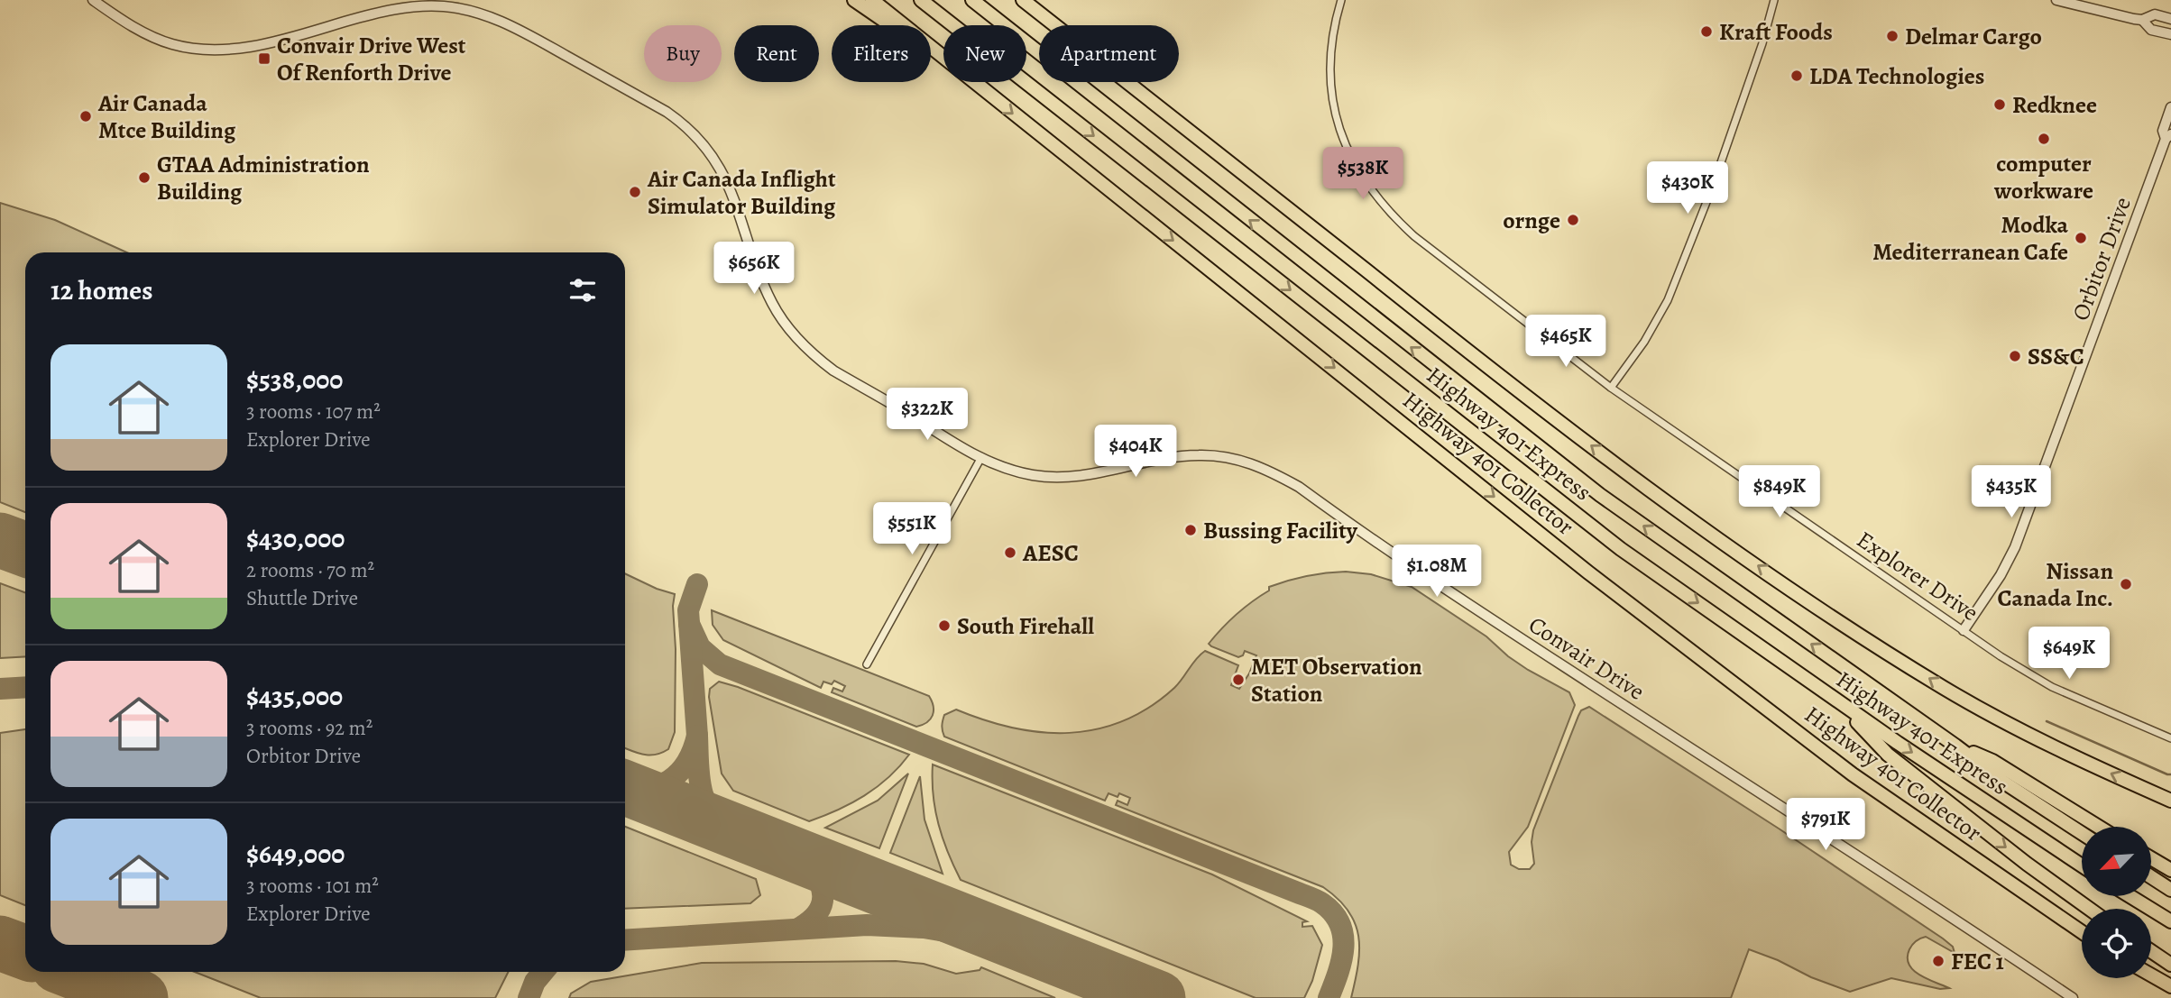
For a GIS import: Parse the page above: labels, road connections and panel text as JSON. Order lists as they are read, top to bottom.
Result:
{
  "streets": {
    "highway": ["Highway 401 Express", "Highway 401 Collector"],
    "street": ["Orbitor Drive", "Explorer Drive", "Convair Drive"]
  },
  "crossings": [
    ["Orbitor Drive", "Explorer Drive"]
  ],
  "places": {
    "other": [
      "Kraft Foods",
      "Delmar Cargo",
      "LDA Technologies",
      "Redknee",
      "Air Canada Mtce Building",
      "computer workware",
      "GTAA Administration Building",
      "Air Canada Inflight Simulator Building",
      "ornge",
      "Modka Mediterranean Cafe",
      "SS&C",
      "Bussing Facility",
      "AESC",
      "Nissan Canada Inc.",
      "South Firehall",
      "MET Observation Station",
      "FEC 1"
    ],
    "transit": ["Convair Drive West Of Renforth Drive"]
  },
  "north": "bottom left",
  "page": {
    "chip": [
      "Buy",
      "Rent",
      "Filters",
      "New",
      "Apartment"
    ],
    "price": [
      "$538K",
      "$430K",
      "$656K",
      "$465K",
      "$322K",
      "$404K",
      "$849K",
      "$435K",
      "$551K",
      "$1.08M",
      "$649K",
      "$791K"
    ],
    "heading": "12 homes",
    "list": [
      {
        "name": "$538,000",
        "note": "3 rooms · 107 m² · Explorer Drive"
      },
      {
        "name": "$430,000",
        "note": "2 rooms · 70 m² · Shuttle Drive"
      },
      {
        "name": "$435,000",
        "note": "3 rooms · 92 m² · Orbitor Drive"
      },
      {
        "name": "$649,000",
        "note": "3 rooms · 101 m² · Explorer Drive"
      }
    ]
  }
}
